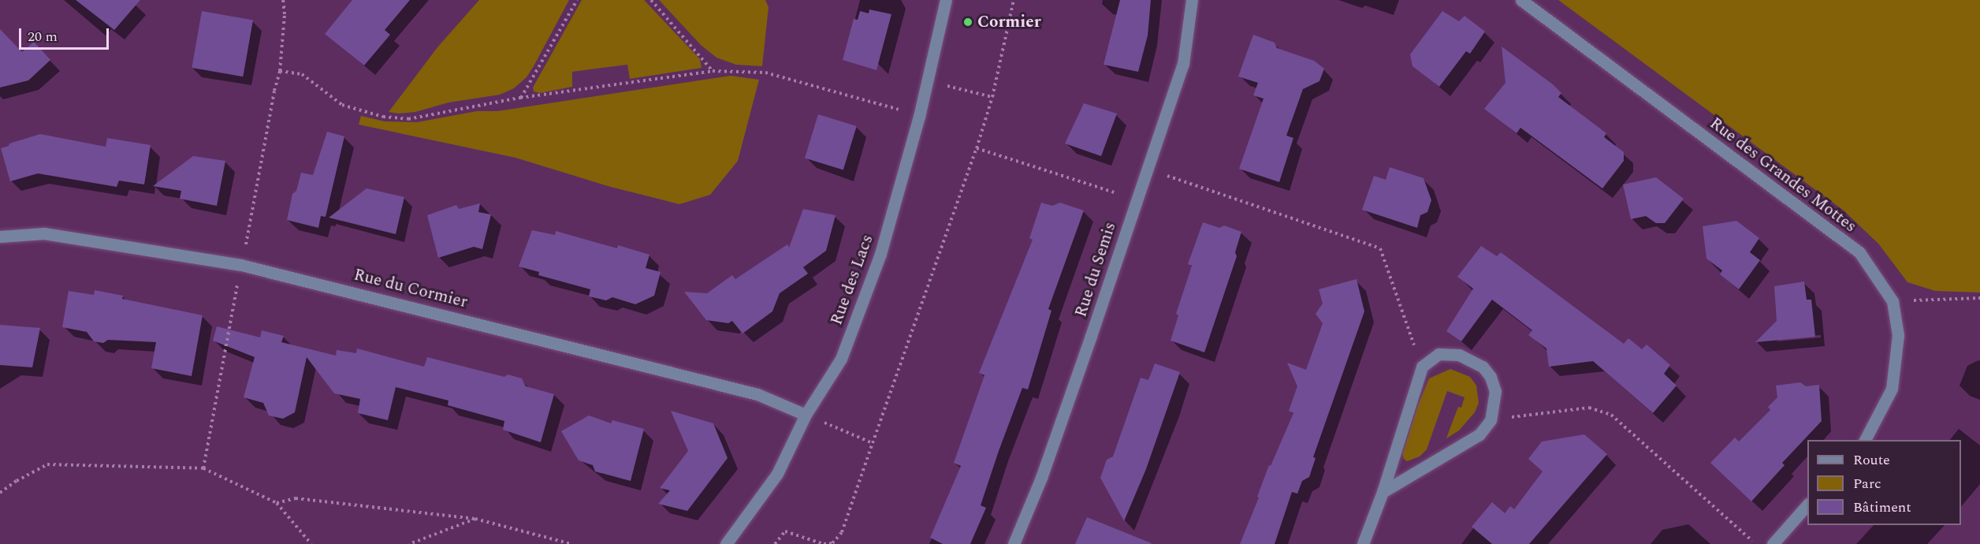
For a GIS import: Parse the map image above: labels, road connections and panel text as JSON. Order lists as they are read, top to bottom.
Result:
{
  "streets": {
    "street": [
      "Rue des Grandes Mottes",
      "Rue du Semis",
      "Rue des Lacs",
      "Rue du Cormier"
    ]
  },
  "crossings": [
    ["Rue des Lacs", "Rue du Cormier"]
  ],
  "places": ["Cormier"],
  "legend": ["Route", "Parc", "Bâtiment"],
  "scale_bar": "20 m"
}
